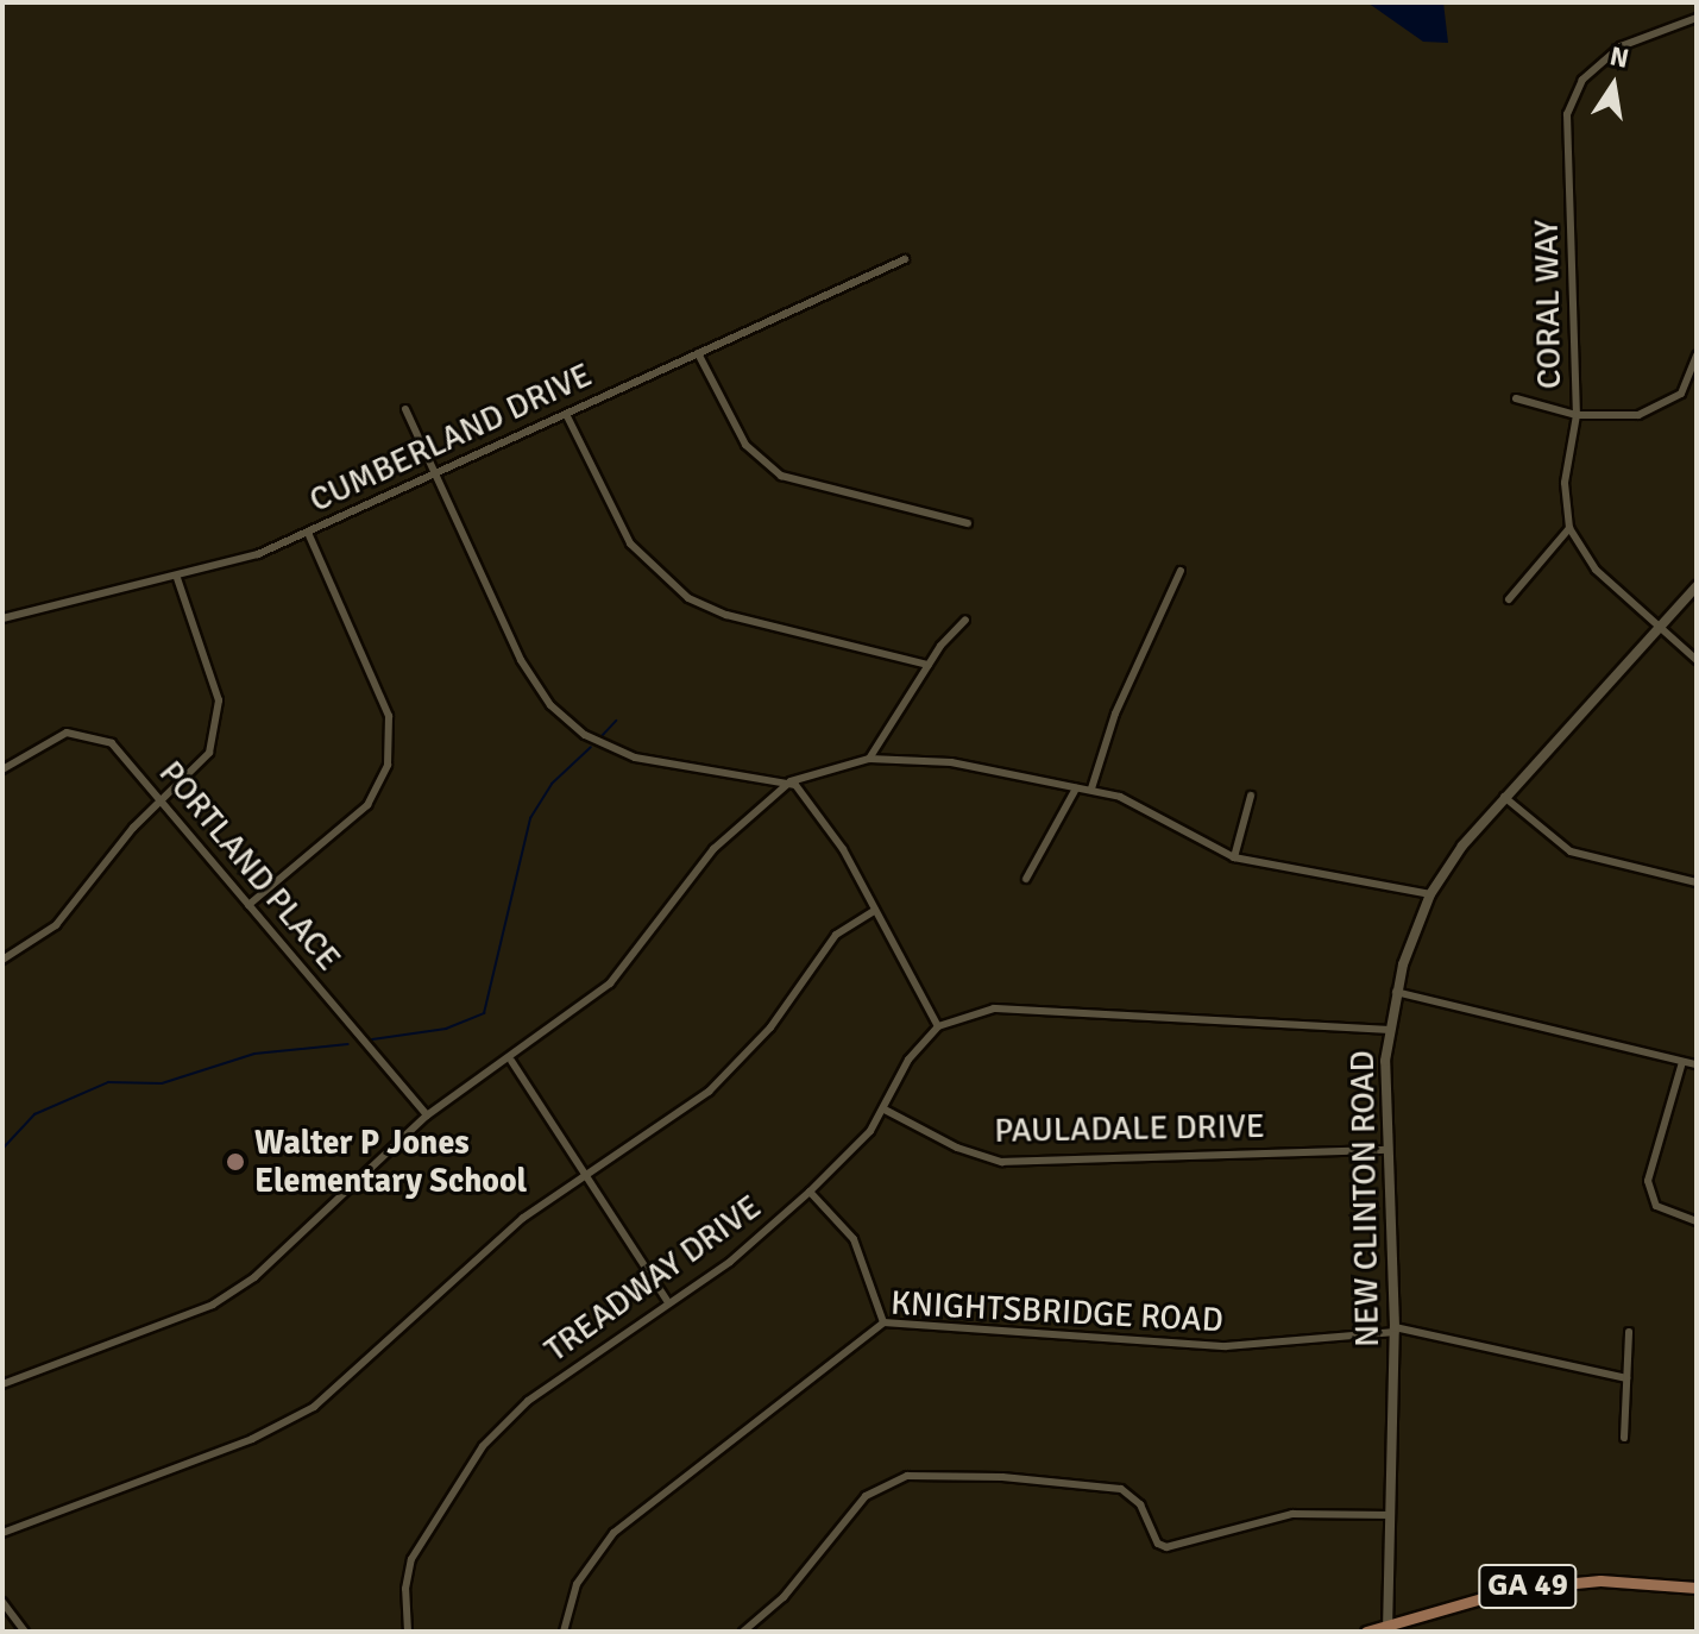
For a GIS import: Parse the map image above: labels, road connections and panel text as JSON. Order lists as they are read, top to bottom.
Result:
{
  "streets": {
    "main road": ["GA 49"],
    "street": [
      "CORAL WAY",
      "CUMBERLAND DRIVE",
      "PORTLAND PLACE",
      "PAULADALE DRIVE",
      "NEW CLINTON ROAD",
      "TREADWAY DRIVE",
      "KNIGHTSBRIDGE ROAD"
    ]
  },
  "crossings": [
    ["CORAL WAY", "NEW CLINTON ROAD"],
    ["PAULADALE DRIVE", "NEW CLINTON ROAD"],
    ["PAULADALE DRIVE", "TREADWAY DRIVE"],
    ["NEW CLINTON ROAD", "KNIGHTSBRIDGE ROAD"],
    ["NEW CLINTON ROAD", "GA 49"]
  ],
  "places": ["Walter P Jones Elementary School"],
  "north": "top"
}
